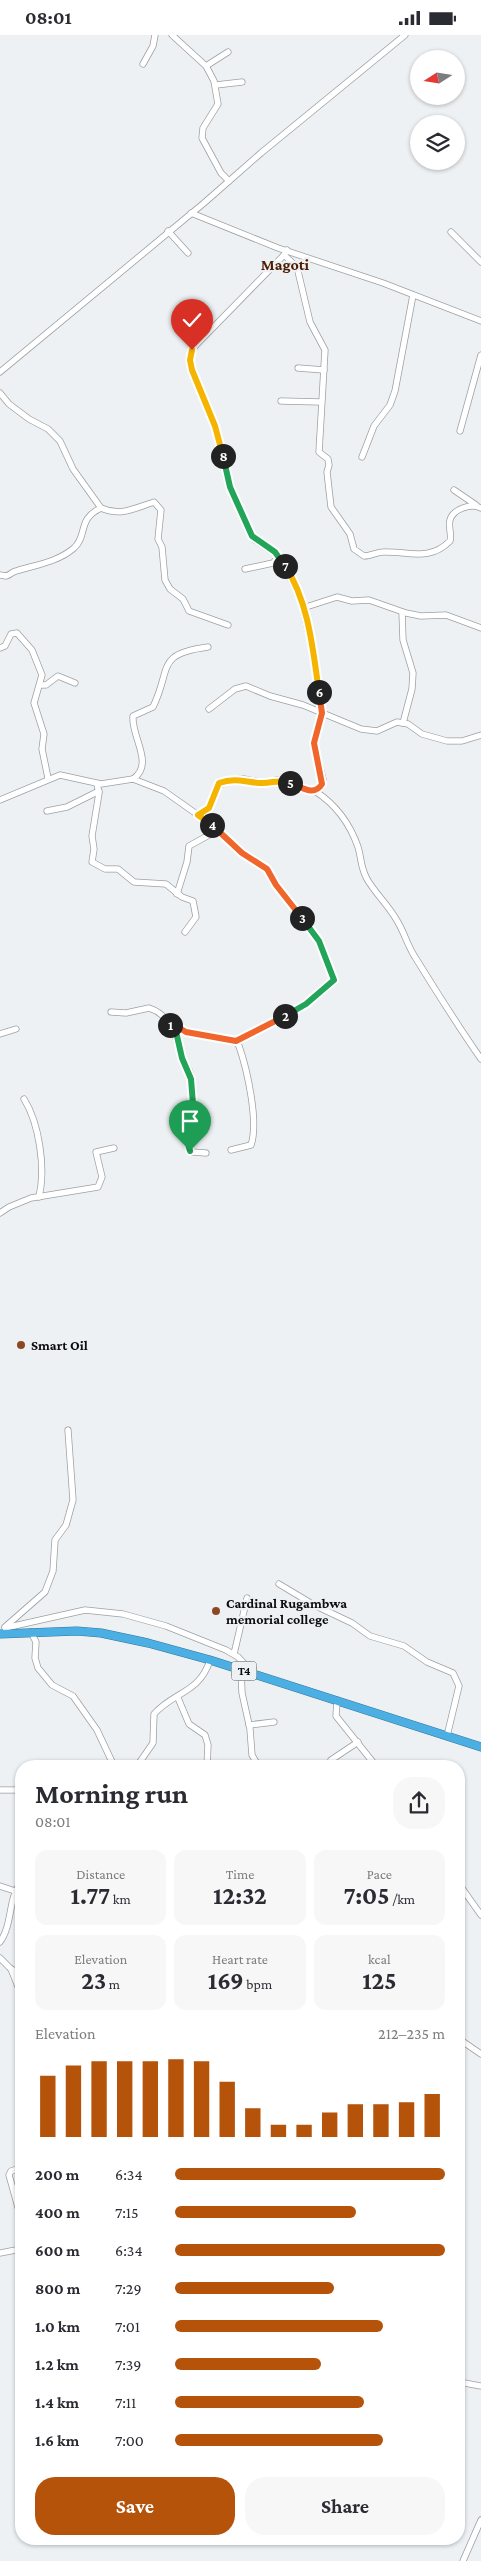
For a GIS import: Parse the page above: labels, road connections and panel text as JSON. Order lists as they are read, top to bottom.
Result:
{
  "streets": {
    "highway": ["T4"]
  },
  "districts": ["Magoti"],
  "places": ["Smart Oil", "Cardinal Rugambwa memorial college"],
  "north": "left",
  "page": {
    "status": "08:01",
    "pins": [
      "8",
      "7",
      "6",
      "5",
      "4",
      "3",
      "2",
      "1"
    ],
    "heading": ["Morning run", "08:01"],
    "stats": [
      ["Distance", "1.77 km"],
      ["Time", "12:32"],
      ["Pace", "7:05 /km"],
      ["Elevation", "23 m"],
      ["Heart rate", "169 bpm"],
      ["kcal", "125"]
    ],
    "chart": ["Elevation", "212–235 m"],
    "list": [
      {
        "name": "200 m",
        "note": "6:34"
      },
      {
        "name": "400 m",
        "note": "7:15"
      },
      {
        "name": "600 m",
        "note": "6:34"
      },
      {
        "name": "800 m",
        "note": "7:29"
      },
      {
        "name": "1.0 km",
        "note": "7:01"
      },
      {
        "name": "1.2 km",
        "note": "7:39"
      },
      {
        "name": "1.4 km",
        "note": "7:11"
      },
      {
        "name": "1.6 km",
        "note": "7:00"
      }
    ],
    "buttons": ["Save", "Share"]
  }
}
